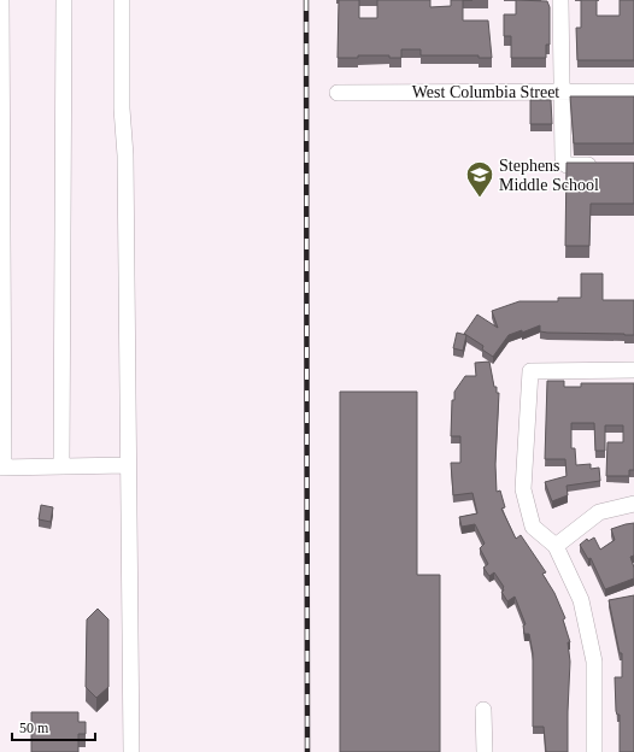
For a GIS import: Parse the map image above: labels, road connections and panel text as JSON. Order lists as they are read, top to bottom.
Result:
{
  "streets": {
    "street": ["West Columbia Street"]
  },
  "places": {
    "school or university": ["Stephens Middle School"]
  },
  "scale_bar": "50 m"
}
